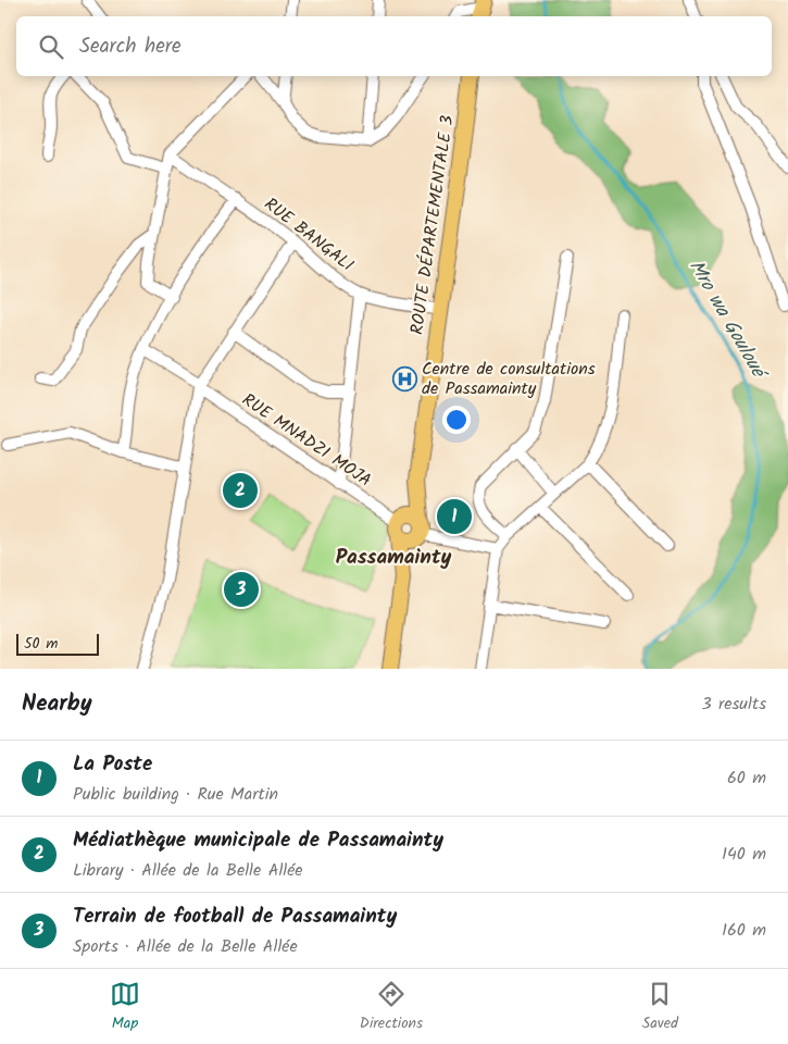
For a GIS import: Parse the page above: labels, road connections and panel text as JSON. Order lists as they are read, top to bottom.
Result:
{
  "streets": {
    "main road": ["ROUTE DÉPARTEMENTALE 3"],
    "street": ["RUE BANGALI", "RUE MNADZI MOJA"]
  },
  "crossings": [
    ["ROUTE DÉPARTEMENTALE 3", "RUE BANGALI"],
    ["ROUTE DÉPARTEMENTALE 3", "RUE MNADZI MOJA"]
  ],
  "districts": ["Passamainty"],
  "water": ["Mro wa Gouloué"],
  "places": {
    "hospital": ["Centre de consultations de Passamainty"]
  },
  "scale_bar": "50 m",
  "page": {
    "search": "Search here",
    "pins": ["2", "1", "3"],
    "scale": "50 m",
    "heading": ["Nearby", "3 results"],
    "list": [
      {
        "mark": "1",
        "name": "La Poste",
        "note": "Public building · Rue Martin",
        "value": "60 m"
      },
      {
        "mark": "2",
        "name": "Médiathèque municipale de Passamainty",
        "note": "Library · Allée de la Belle Allée",
        "value": "140 m"
      },
      {
        "mark": "3",
        "name": "Terrain de football de Passamainty",
        "note": "Sports · Allée de la Belle Allée",
        "value": "160 m"
      }
    ],
    "nav": ["Map", "Directions", "Saved"]
  }
}
